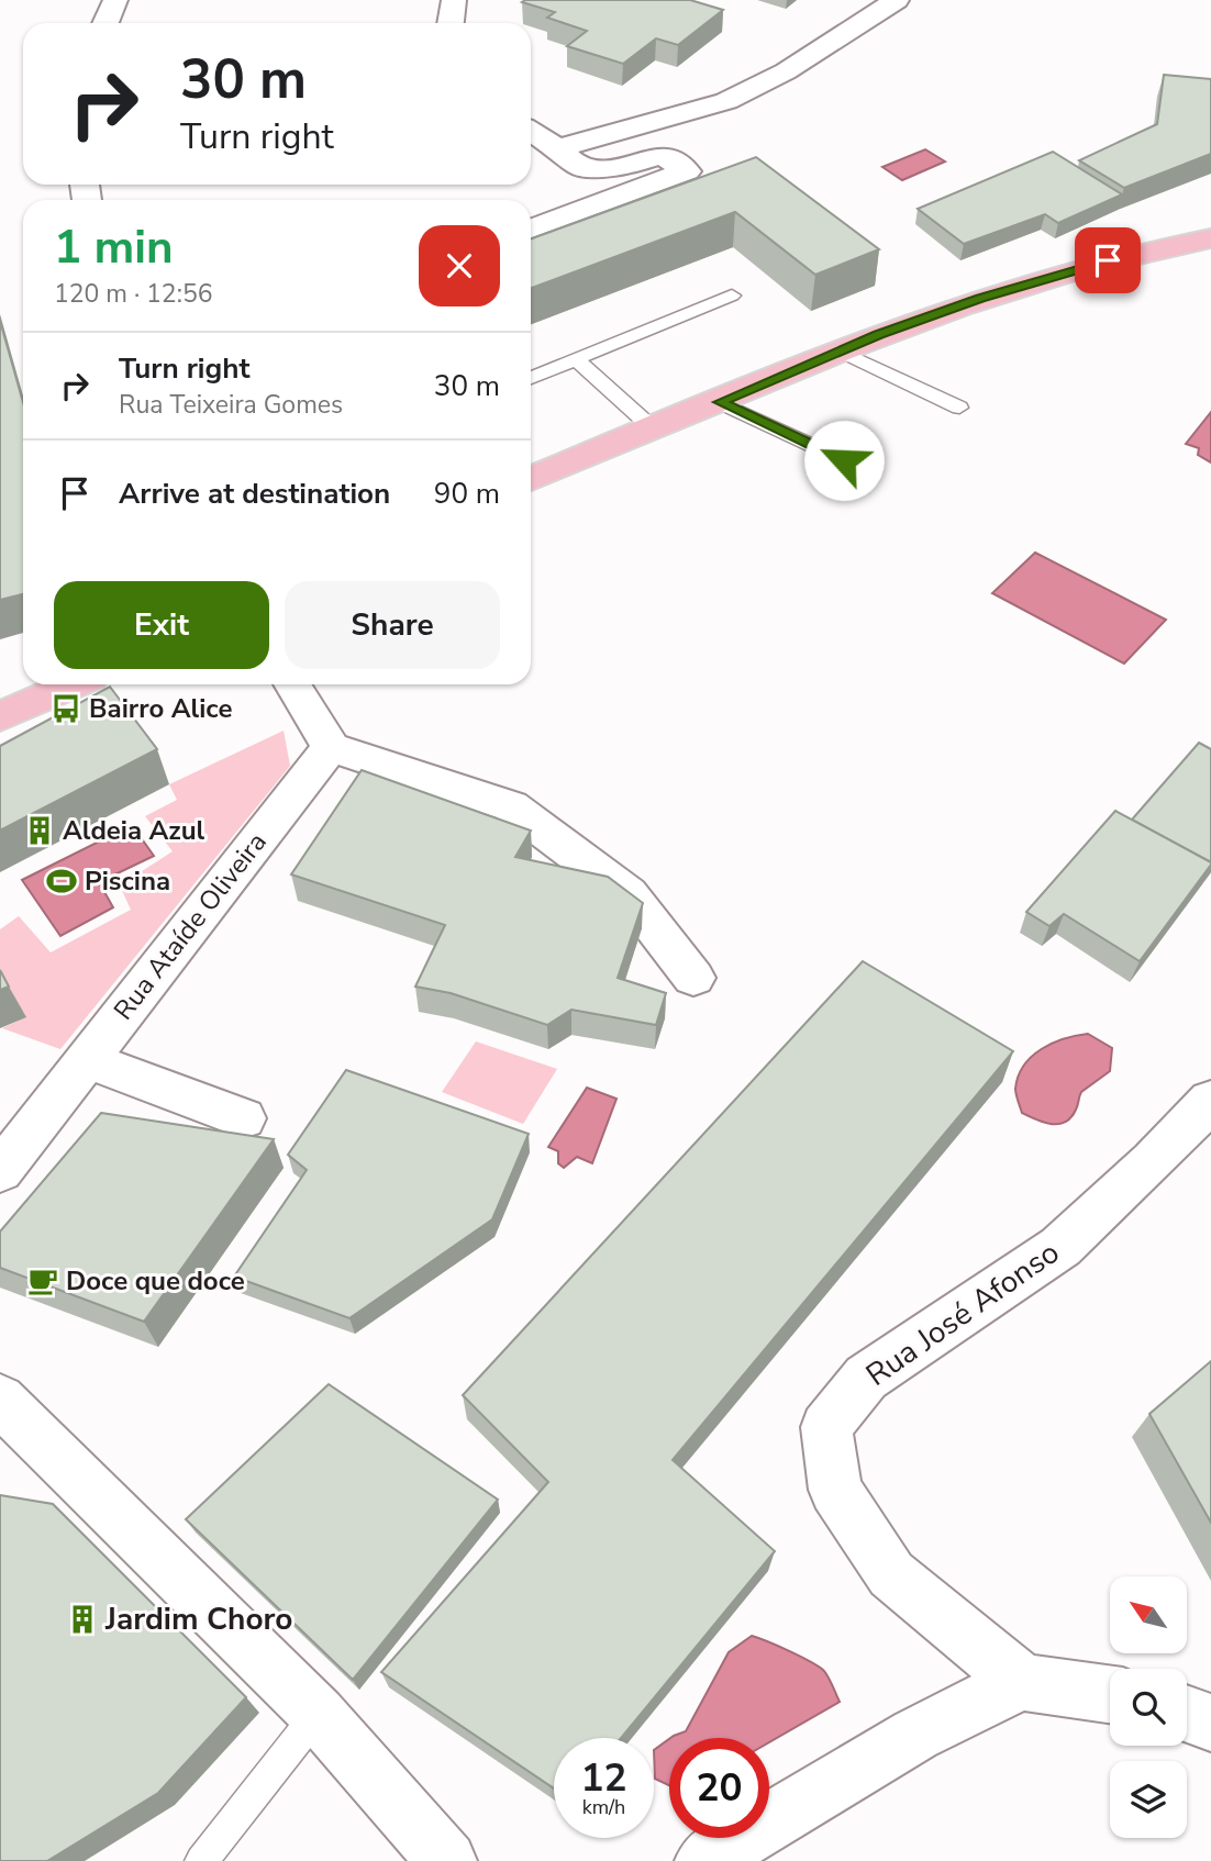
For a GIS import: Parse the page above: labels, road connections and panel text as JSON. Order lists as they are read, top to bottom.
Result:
{
  "streets": {
    "street": ["Rua Ataíde Oliveira", "Rua José Afonso"]
  },
  "places": {
    "bus stop": ["Bairro Alice"],
    "building": ["Aldeia Azul", "Jardim Choro"],
    "sports": ["Piscina"],
    "cafe": ["Doce que doce"]
  },
  "north": "top left",
  "page": {
    "turn": ["30 m", "Turn right"],
    "heading": ["1 min", "120 m · 12:56"],
    "list": [
      {
        "name": "Turn right",
        "note": "Rua Teixeira Gomes",
        "value": "30 m"
      },
      {
        "name": "Arrive at destination",
        "value": "90 m"
      }
    ],
    "buttons": ["Exit", "Share"],
    "speed": "12 km/h",
    "limit": "20"
  }
}
